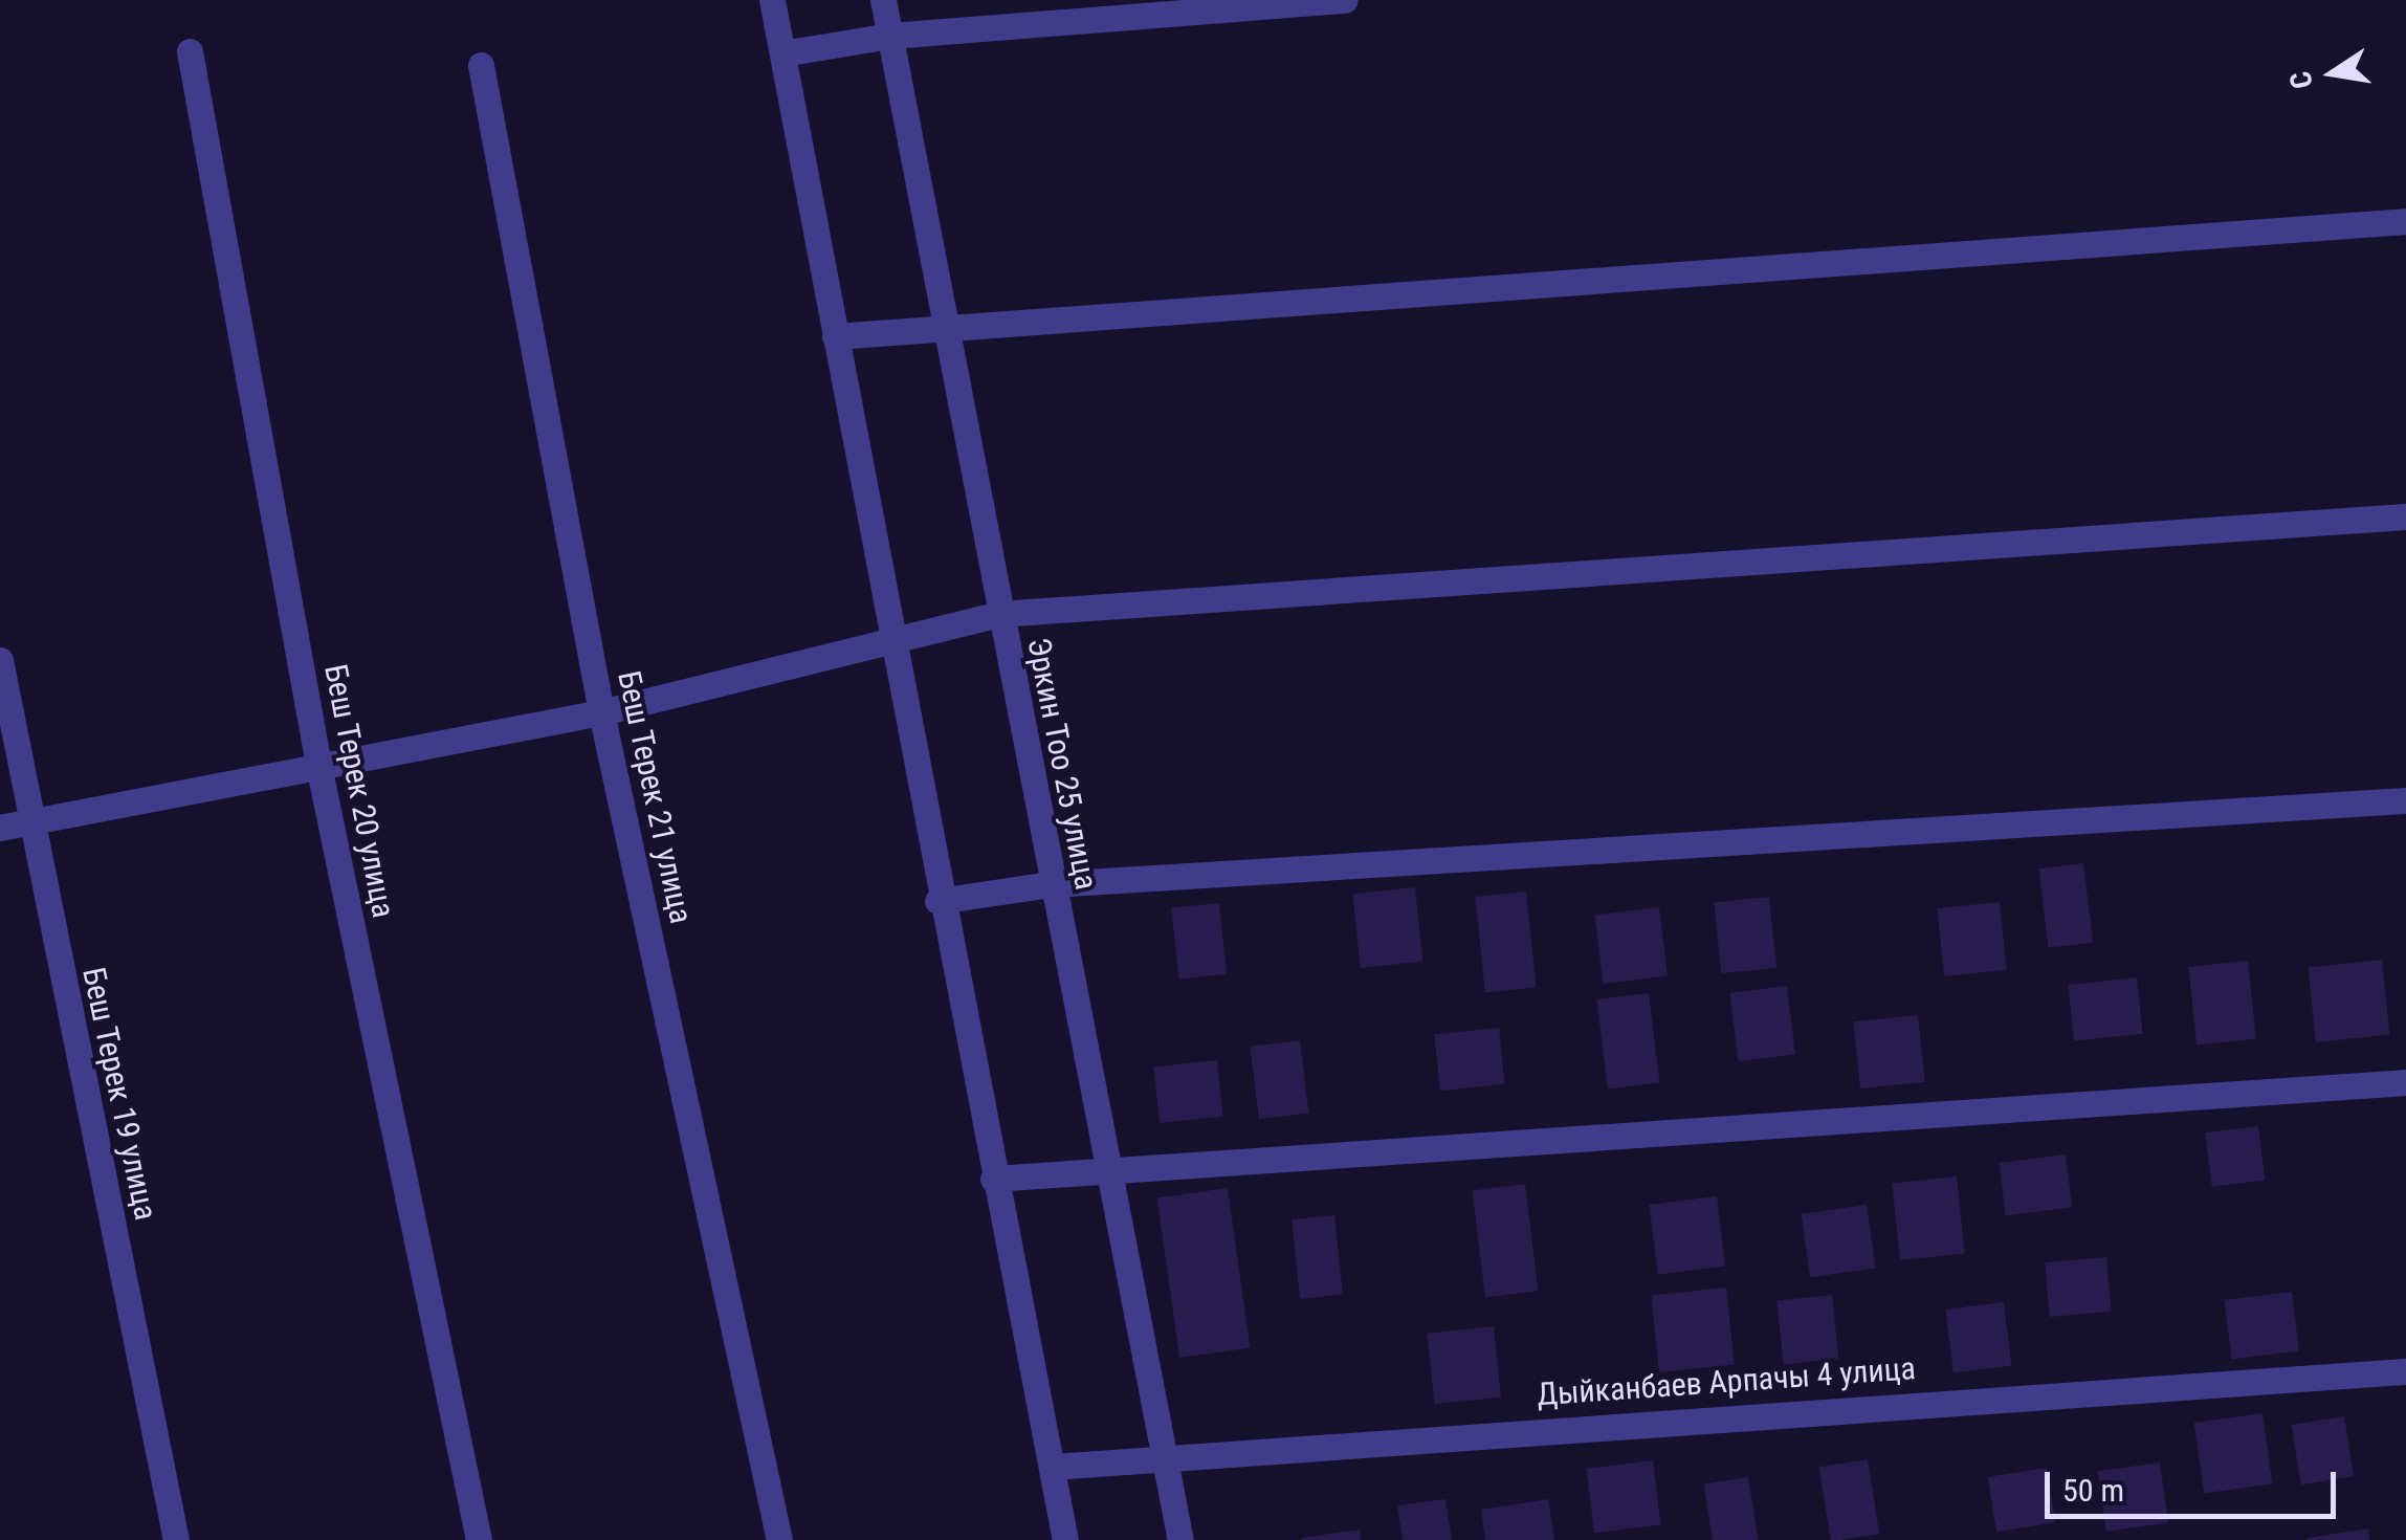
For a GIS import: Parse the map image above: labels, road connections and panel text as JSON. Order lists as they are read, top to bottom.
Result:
{
  "streets": {
    "street": [
      "Эркин Тоо 25 улица",
      "Беш Терек 20 улица",
      "Беш Терек 21 улица",
      "Беш Терек 19 улица",
      "Дыйканбаев Арпачы 4 улица"
    ]
  },
  "crossings": [
    ["Эркин Тоо 25 улица", "Дыйканбаев Арпачы 4 улица"]
  ],
  "scale_bar": "50 m",
  "north": "left"
}
